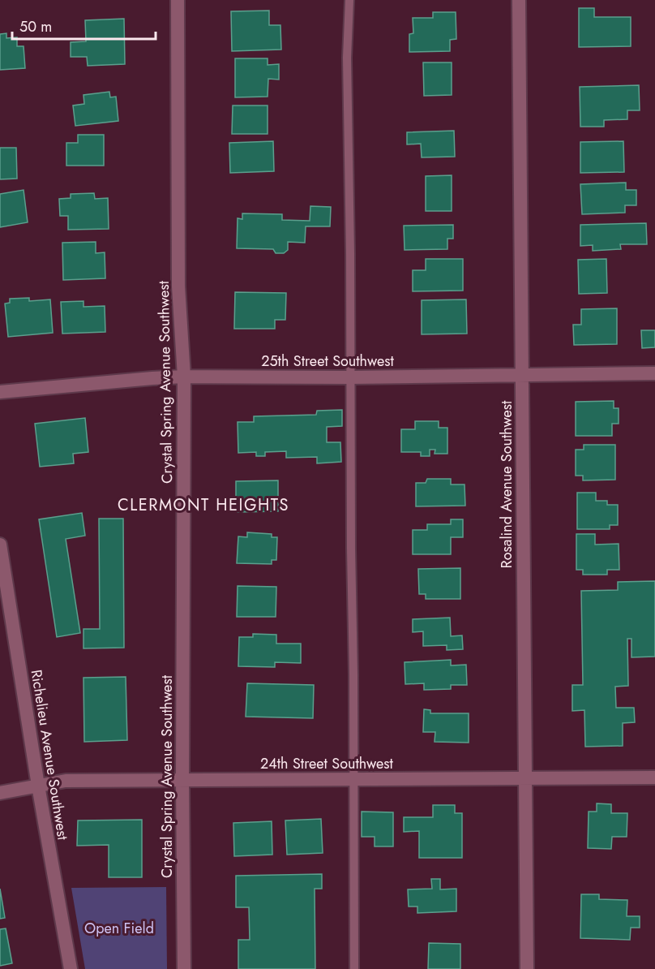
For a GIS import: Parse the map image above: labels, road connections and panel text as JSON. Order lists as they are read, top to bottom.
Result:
{
  "streets": {
    "street": [
      "25th Street Southwest",
      "Crystal Spring Avenue Southwest",
      "Rosalind Avenue Southwest",
      "Richelieu Avenue Southwest",
      "24th Street Southwest"
    ]
  },
  "crossings": [
    ["25th Street Southwest", "Crystal Spring Avenue Southwest"],
    ["25th Street Southwest", "Rosalind Avenue Southwest"],
    ["Crystal Spring Avenue Southwest", "24th Street Southwest"],
    ["Rosalind Avenue Southwest", "24th Street Southwest"],
    ["Richelieu Avenue Southwest", "24th Street Southwest"]
  ],
  "districts": ["CLERMONT HEIGHTS"],
  "parks": ["Open Field"],
  "scale_bar": "50 m"
}
